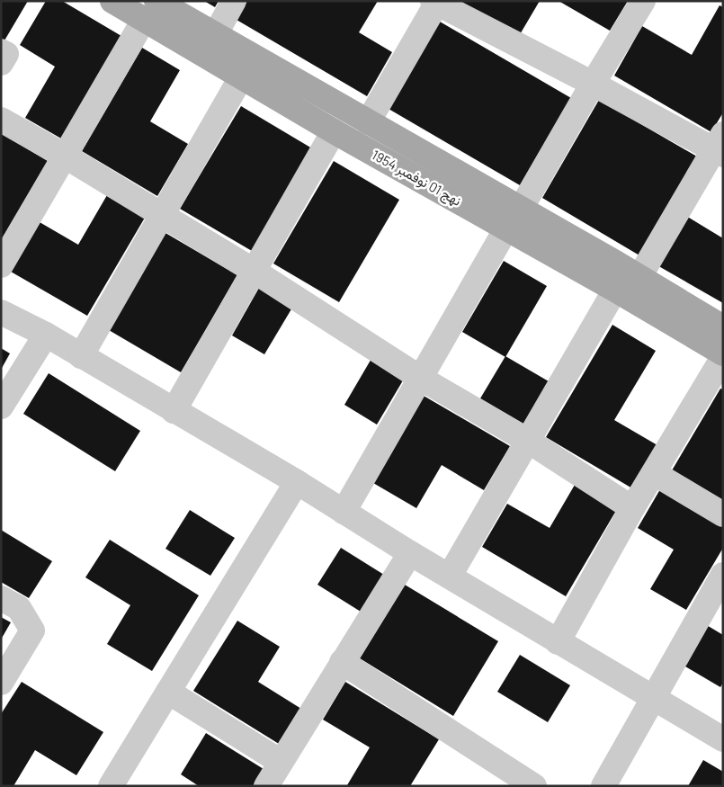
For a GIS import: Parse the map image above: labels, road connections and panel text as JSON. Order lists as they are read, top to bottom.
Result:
{
  "streets": {
    "main road": ["نهج 01 نوفمبر 1954"]
  }
}
